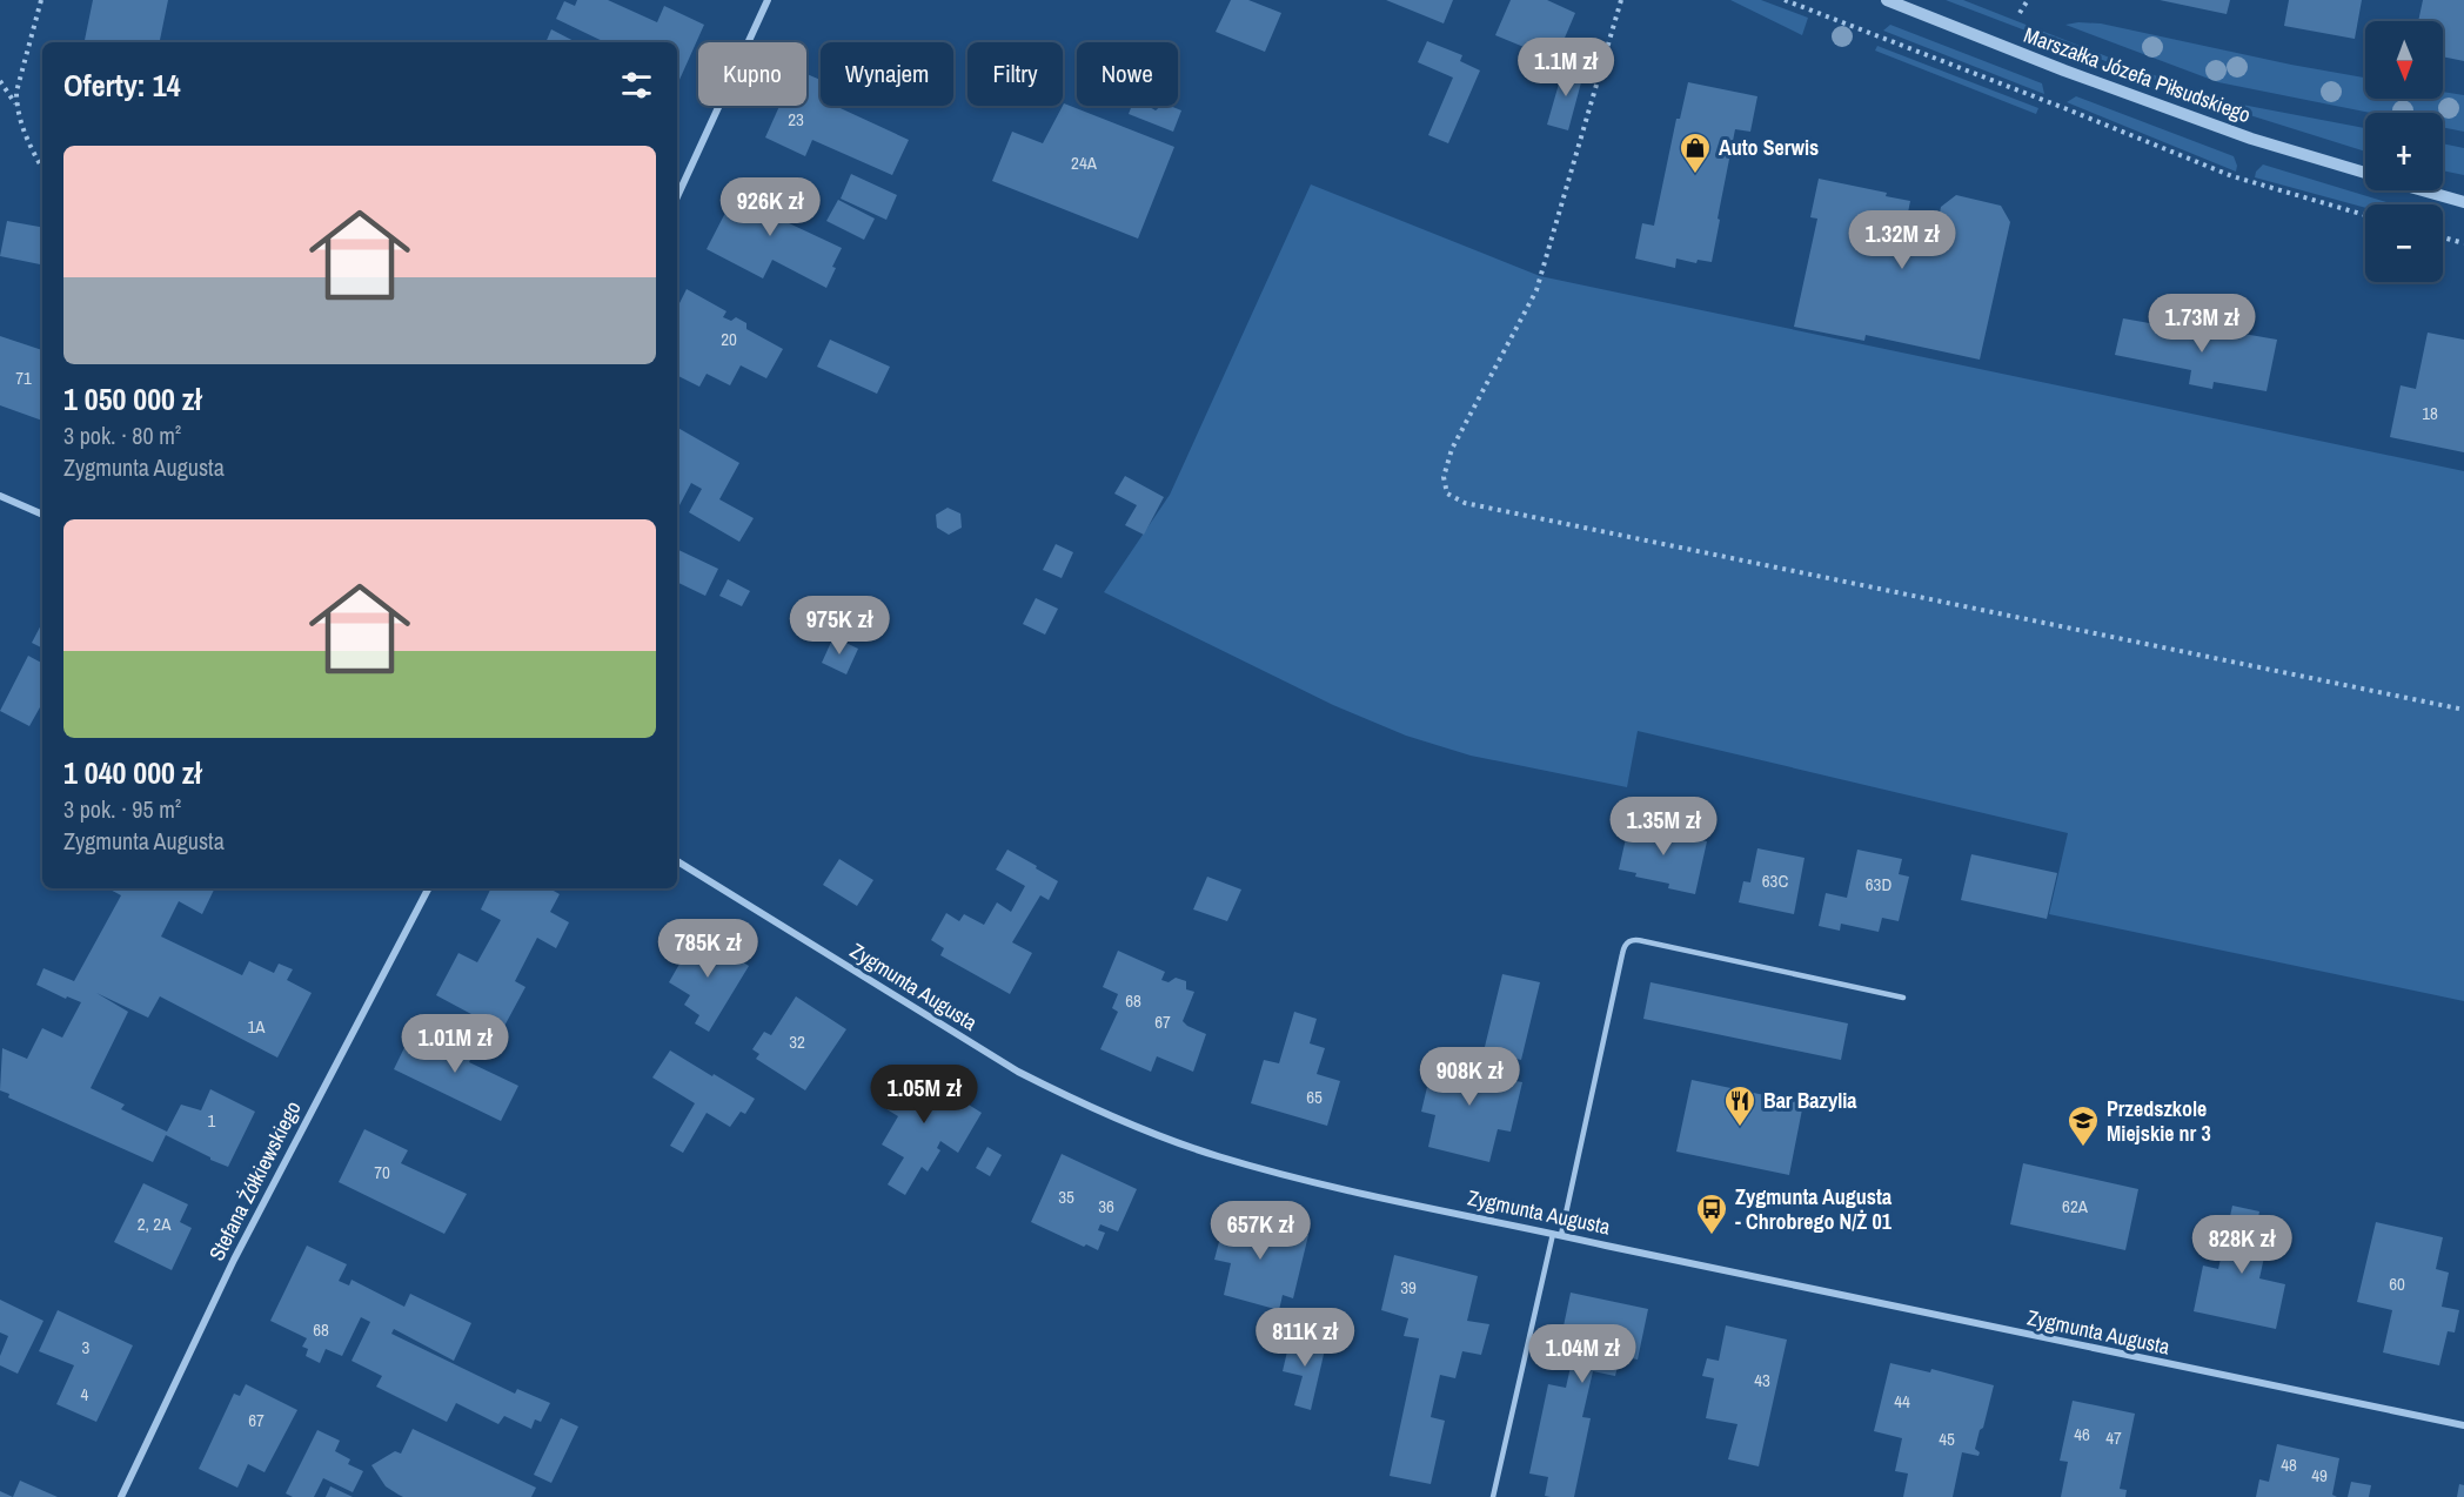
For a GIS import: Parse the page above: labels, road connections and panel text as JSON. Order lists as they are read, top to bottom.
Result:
{
  "streets": {
    "street": ["Marszałka Józefa Piłsudskiego", "Zygmunta Augusta", "Stefana Żółkiewskiego"]
  },
  "places": {
    "shop": ["Auto Serwis"],
    "restaurant": ["Bar Bazylia"],
    "school or university": ["Przedszkole Miejskie nr 3"],
    "bus stop": ["Zygmunta Augusta - Chrobrego N/Ż 01"]
  },
  "house_numbers": [
    "23",
    "24A",
    "20",
    "71",
    "18",
    "63C",
    "63D",
    "68",
    "67",
    "1A",
    "32",
    "65",
    "1",
    "70",
    "35",
    "36",
    "62A",
    "2, 2A",
    "60",
    "39",
    "68",
    "3",
    "43",
    "4",
    "44",
    "67",
    "46",
    "47",
    "45",
    "48",
    "49"
  ],
  "north": "bottom",
  "page": {
    "map_buttons": ["+", "−"],
    "price": [
      "1.1M zł",
      "926K zł",
      "1.32M zł",
      "1.73M zł",
      "975K zł",
      "1.35M zł",
      "785K zł",
      "1.01M zł",
      "908K zł",
      "1.05M zł",
      "657K zł",
      "828K zł",
      "811K zł",
      "1.04M zł"
    ],
    "chip": [
      "Kupno",
      "Wynajem",
      "Filtry",
      "Nowe"
    ],
    "heading": "Oferty: 14",
    "list": [
      {
        "name": "1 050 000 zł",
        "note": "3 pok. · 80 m² · Zygmunta Augusta"
      },
      {
        "name": "1 040 000 zł",
        "note": "3 pok. · 95 m² · Zygmunta Augusta"
      }
    ]
  }
}
